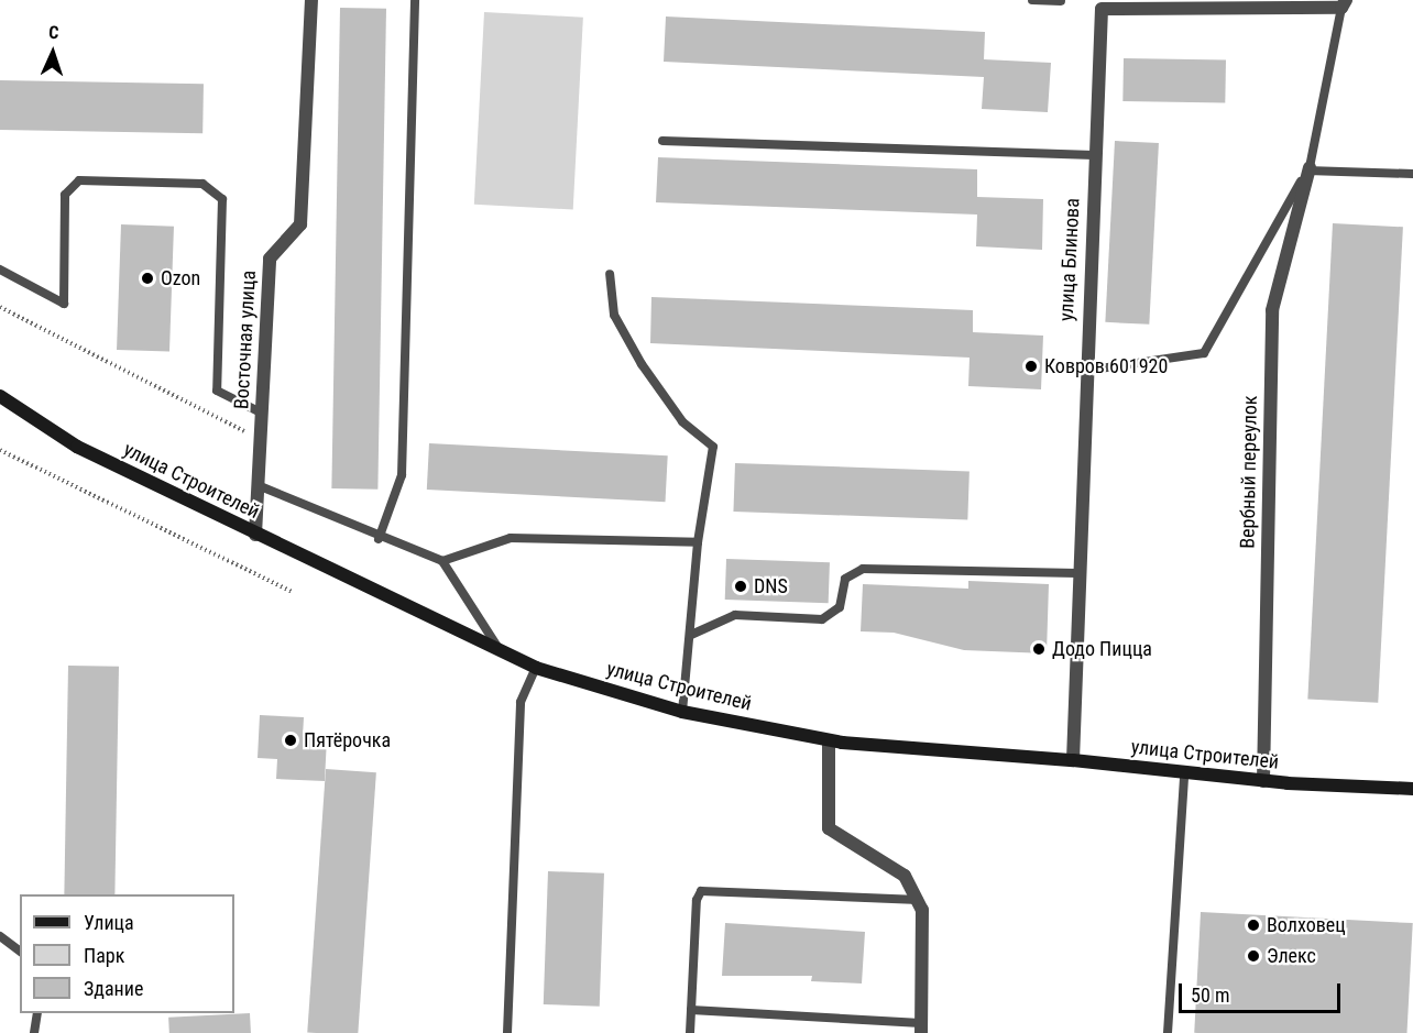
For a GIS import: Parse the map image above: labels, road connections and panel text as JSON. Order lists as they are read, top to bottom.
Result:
{
  "streets": {
    "main road": ["улица Строителей"],
    "street": ["улица Блинова", "Восточная улица", "Вербный переулок"]
  },
  "crossings": [
    ["улица Блинова", "улица Строителей"],
    ["Восточная улица", "улица Строителей"],
    ["Вербный переулок", "улица Строителей"]
  ],
  "places": [
    "Ozon",
    "Ковров 601920",
    "DNS",
    "Додо Пицца",
    "Пятёрочка",
    "Волховец",
    "Элекс"
  ],
  "legend": ["Улица", "Парк", "Здание"],
  "scale_bar": "50 m",
  "north": "top"
}
